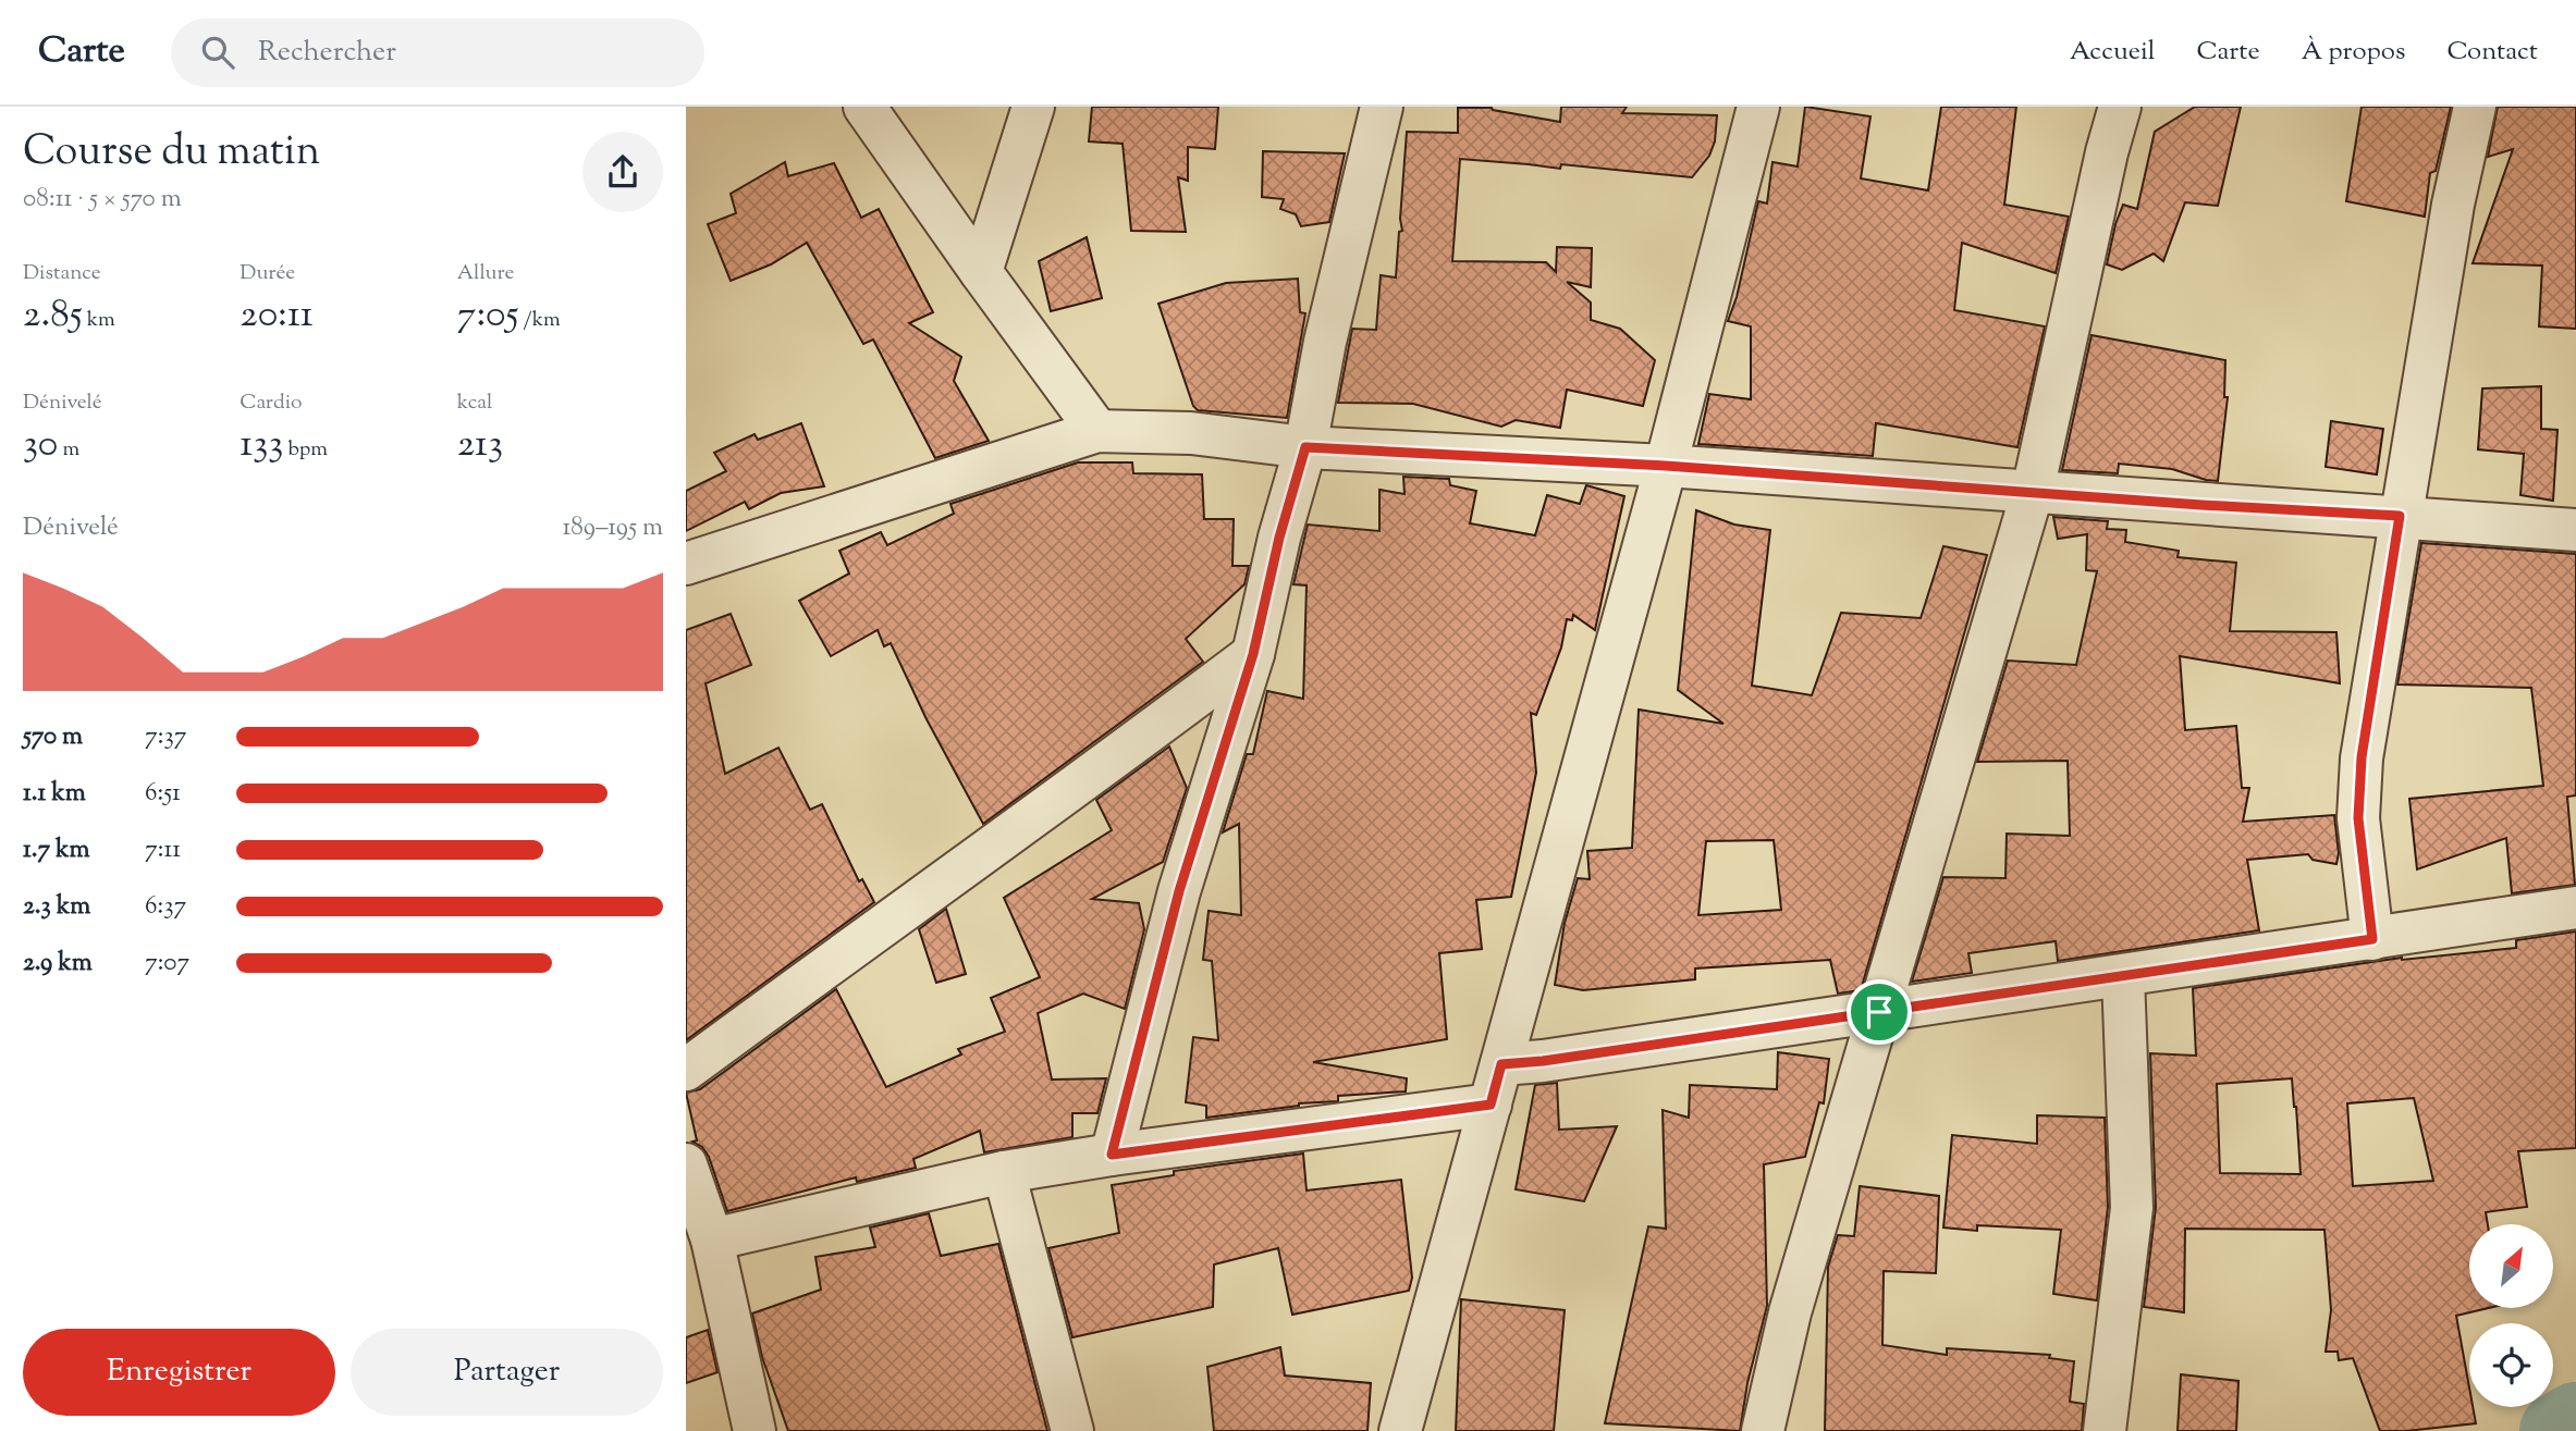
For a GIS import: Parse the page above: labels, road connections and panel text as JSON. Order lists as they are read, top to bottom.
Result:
{
  "north": "top right",
  "page": {
    "header": "Carte",
    "search": "Rechercher",
    "nav": [
      "Accueil",
      "Carte",
      "À propos",
      "Contact"
    ],
    "heading": ["Course du matin", "08:11 · 5 × 570 m"],
    "stats": [
      ["Distance", "2.85 km"],
      ["Durée", "20:11"],
      ["Allure", "7:05 /km"],
      ["Dénivelé", "30 m"],
      ["Cardio", "133 bpm"],
      ["kcal", "213"]
    ],
    "chart": ["Dénivelé", "189–195 m"],
    "list": [
      {
        "name": "570 m",
        "note": "7:37"
      },
      {
        "name": "1.1 km",
        "note": "6:51"
      },
      {
        "name": "1.7 km",
        "note": "7:11"
      },
      {
        "name": "2.3 km",
        "note": "6:37"
      },
      {
        "name": "2.9 km",
        "note": "7:07"
      }
    ],
    "buttons": ["Enregistrer", "Partager"]
  }
}
